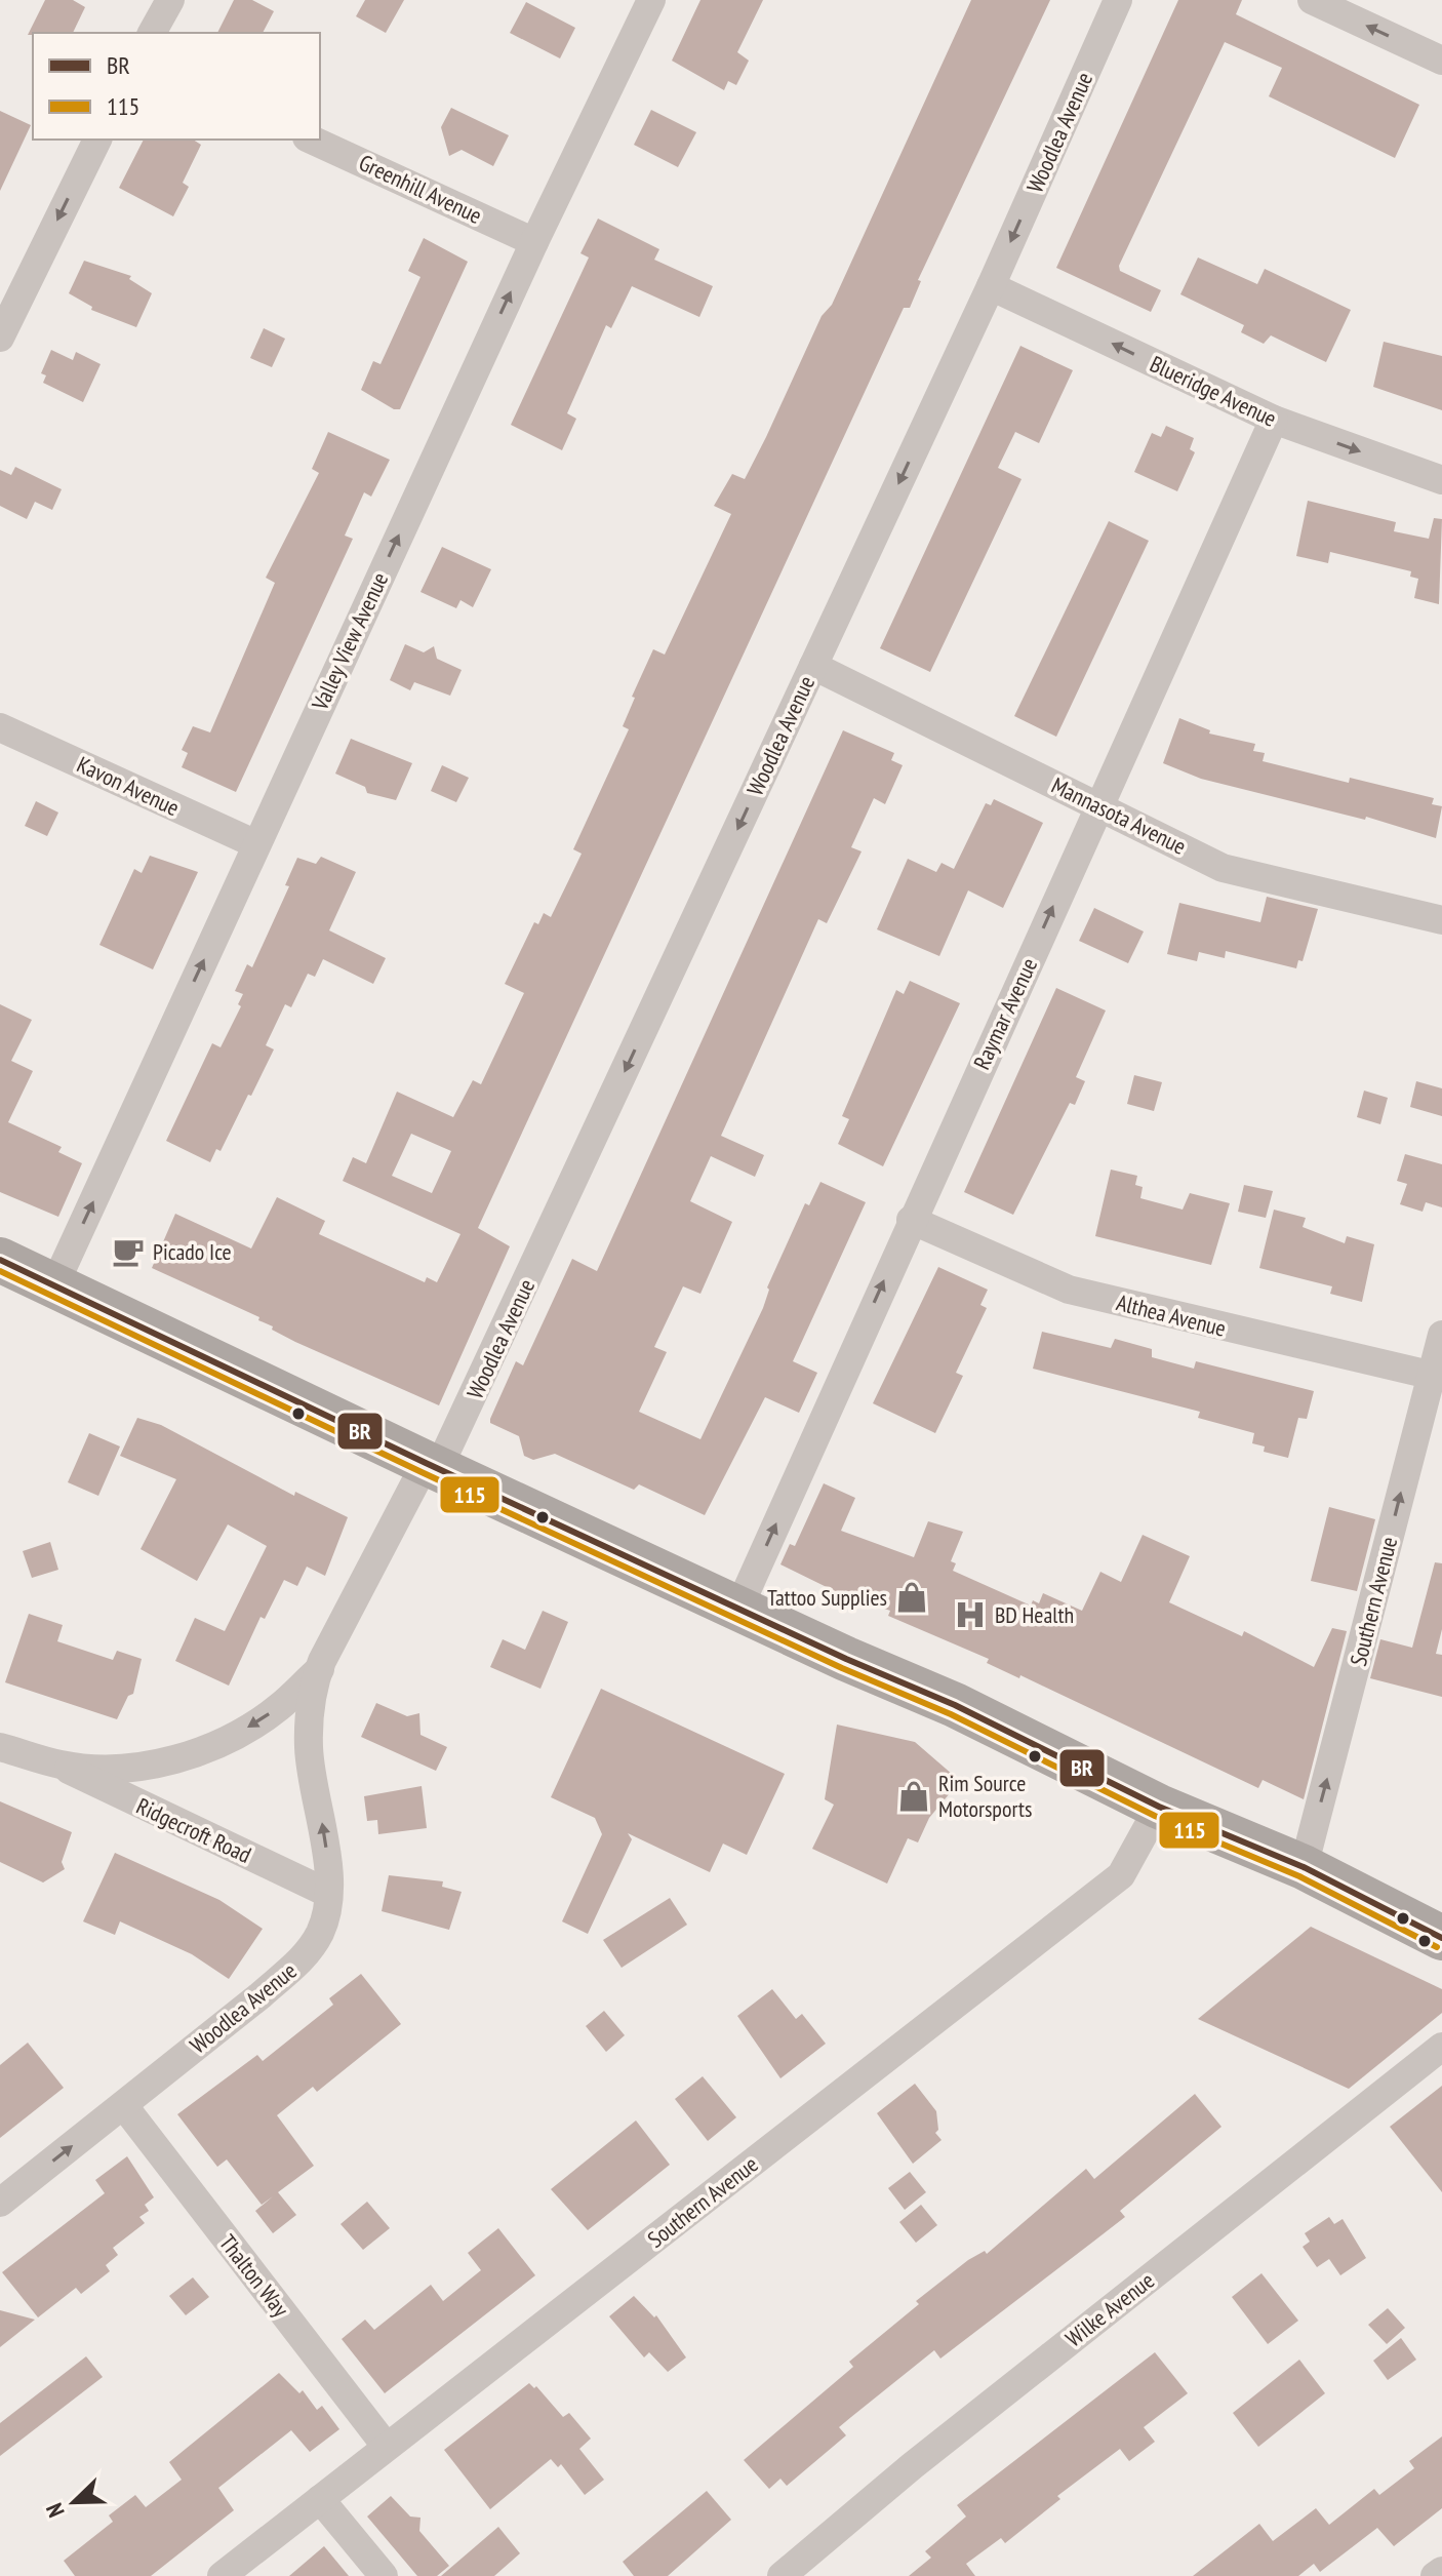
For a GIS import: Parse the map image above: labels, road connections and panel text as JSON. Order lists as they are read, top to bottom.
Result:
{
  "streets": {
    "street": [
      "Woodlea Avenue",
      "Greenhill Avenue",
      "Blueridge Avenue",
      "Valley View Avenue",
      "Kavon Avenue",
      "Mannasota Avenue",
      "Raymar Avenue",
      "Althea Avenue",
      "Southern Avenue",
      "Ridgecroft Road",
      "Thalton Way",
      "Wilke Avenue"
    ]
  },
  "crossings": [
    ["Woodlea Avenue", "Blueridge Avenue"],
    ["Woodlea Avenue", "Mannasota Avenue"],
    ["Woodlea Avenue", "Ridgecroft Road"],
    ["Woodlea Avenue", "Thalton Way"],
    ["Greenhill Avenue", "Valley View Avenue"],
    ["Blueridge Avenue", "Raymar Avenue"],
    ["Valley View Avenue", "Kavon Avenue"],
    ["Mannasota Avenue", "Raymar Avenue"],
    ["Raymar Avenue", "Althea Avenue"],
    ["Althea Avenue", "Southern Avenue"],
    ["Southern Avenue", "Thalton Way"]
  ],
  "one_way": ["Valley View Avenue", "Raymar Avenue", "Ridgecroft Road"],
  "places": {
    "cafe": ["Picado Ice"],
    "shop": ["Tattoo Supplies", "Rim Source Motorsports"],
    "hospital": ["BD Health"]
  },
  "lines": ["transit line BR", "transit line 115"],
  "legend": ["BR", "115"],
  "north": "bottom left"
}
